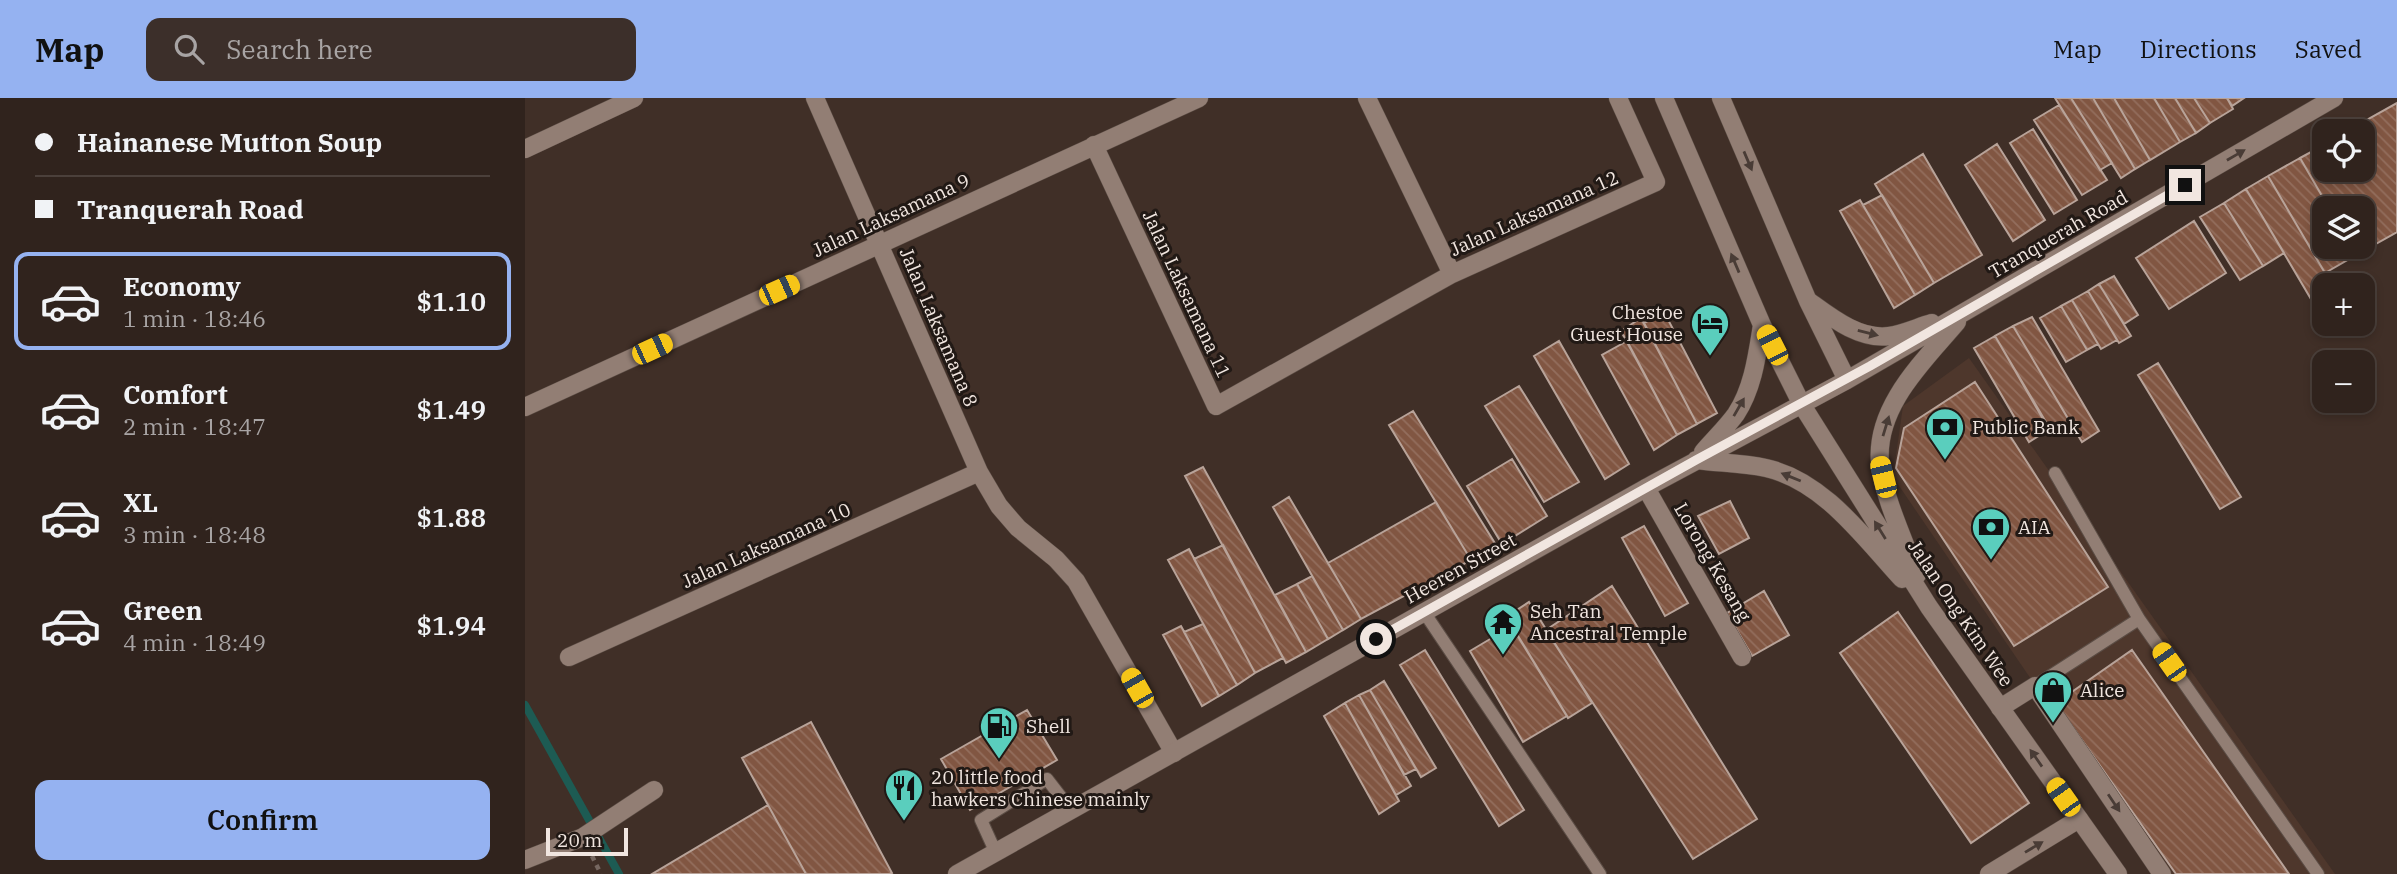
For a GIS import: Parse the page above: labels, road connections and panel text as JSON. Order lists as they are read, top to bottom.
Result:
{
  "streets": {
    "street": [
      "Jalan Laksamana 12",
      "Jalan Laksamana 9",
      "Tranquerah Road",
      "Jalan Laksamana 11",
      "Jalan Laksamana 8",
      "Jalan Laksamana 10",
      "Lorong Kesang",
      "Heeren Street",
      "Jalan Ong Kim Wee"
    ]
  },
  "crossings": [
    ["Jalan Laksamana 12", "Jalan Laksamana 11"],
    ["Jalan Laksamana 9", "Jalan Laksamana 11"],
    ["Jalan Laksamana 9", "Jalan Laksamana 8"],
    ["Tranquerah Road", "Heeren Street"],
    ["Tranquerah Road", "Jalan Ong Kim Wee"],
    ["Jalan Laksamana 8", "Jalan Laksamana 10"],
    ["Jalan Laksamana 8", "Heeren Street"],
    ["Lorong Kesang", "Heeren Street"],
    ["Heeren Street", "Jalan Ong Kim Wee"]
  ],
  "one_way": ["Tranquerah Road"],
  "places": {
    "hotel": ["Chestoe Guest House"],
    "bank": ["Public Bank", "AIA"],
    "temple": ["Seh Tan Ancestral Temple"],
    "shop": ["Alice"],
    "fuel station": ["Shell"],
    "restaurant": ["20 little food hawkers Chinese mainly"]
  },
  "scale_bar": "20 m",
  "page": {
    "header": "Map",
    "search": "Search here",
    "nav": ["Map", "Directions", "Saved"],
    "banner": ["Hainanese Mutton Soup", "Tranquerah Road"],
    "map_buttons": ["+", "−"],
    "list": [
      {
        "name": "Economy",
        "note": "1 min · 18:46",
        "value": "$1.10"
      },
      {
        "name": "Comfort",
        "note": "2 min · 18:47",
        "value": "$1.49"
      },
      {
        "name": "XL",
        "note": "3 min · 18:48",
        "value": "$1.88"
      },
      {
        "name": "Green",
        "note": "4 min · 18:49",
        "value": "$1.94"
      }
    ],
    "buttons": "Confirm",
    "scale": "20 m"
  }
}
